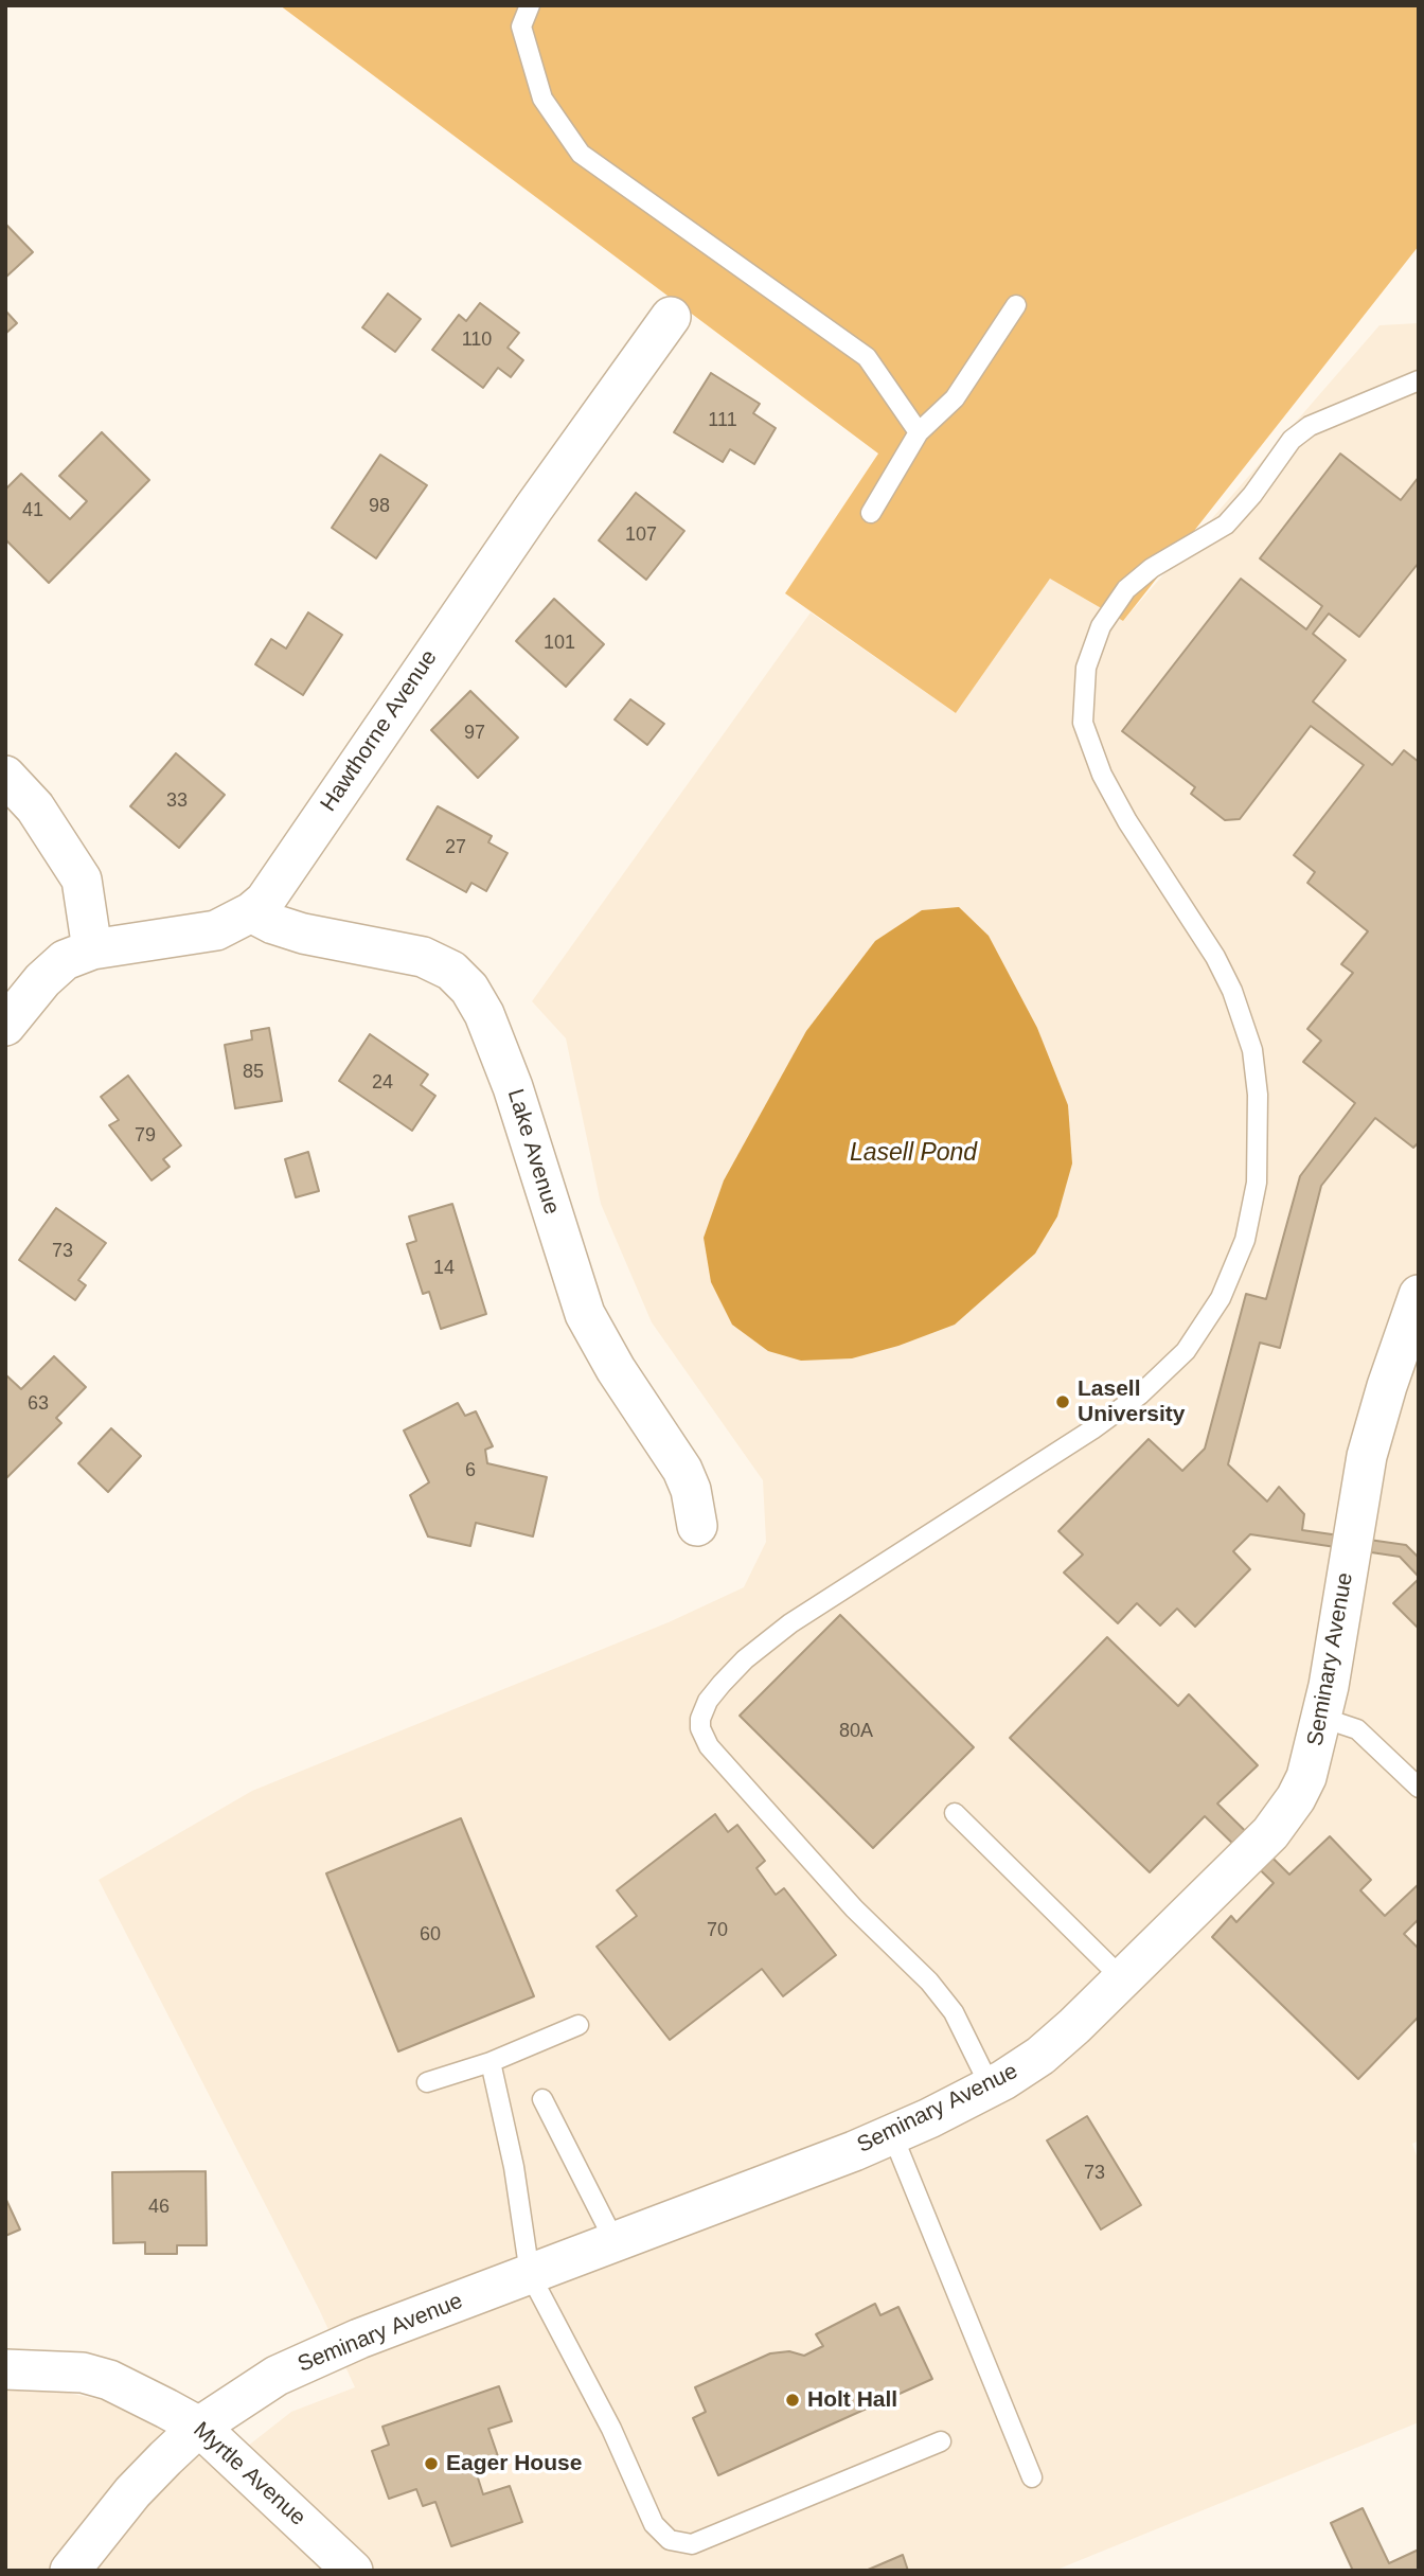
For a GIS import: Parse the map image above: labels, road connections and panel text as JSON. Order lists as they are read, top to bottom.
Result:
{
  "streets": {
    "street": [
      "Hawthorne Avenue",
      "Lake Avenue",
      "Seminary Avenue",
      "Myrtle Avenue"
    ]
  },
  "crossings": [
    ["Hawthorne Avenue", "Lake Avenue"],
    ["Seminary Avenue", "Myrtle Avenue"]
  ],
  "water": ["Lasell Pond"],
  "places": ["Lasell University", "Holt Hall", "Eager House"],
  "house_numbers": [
    "110",
    "111",
    "98",
    "41",
    "107",
    "101",
    "97",
    "33",
    "27",
    "85",
    "24",
    "79",
    "73",
    "14",
    "63",
    "6",
    "80A",
    "70",
    "60",
    "73",
    "46"
  ]
}
